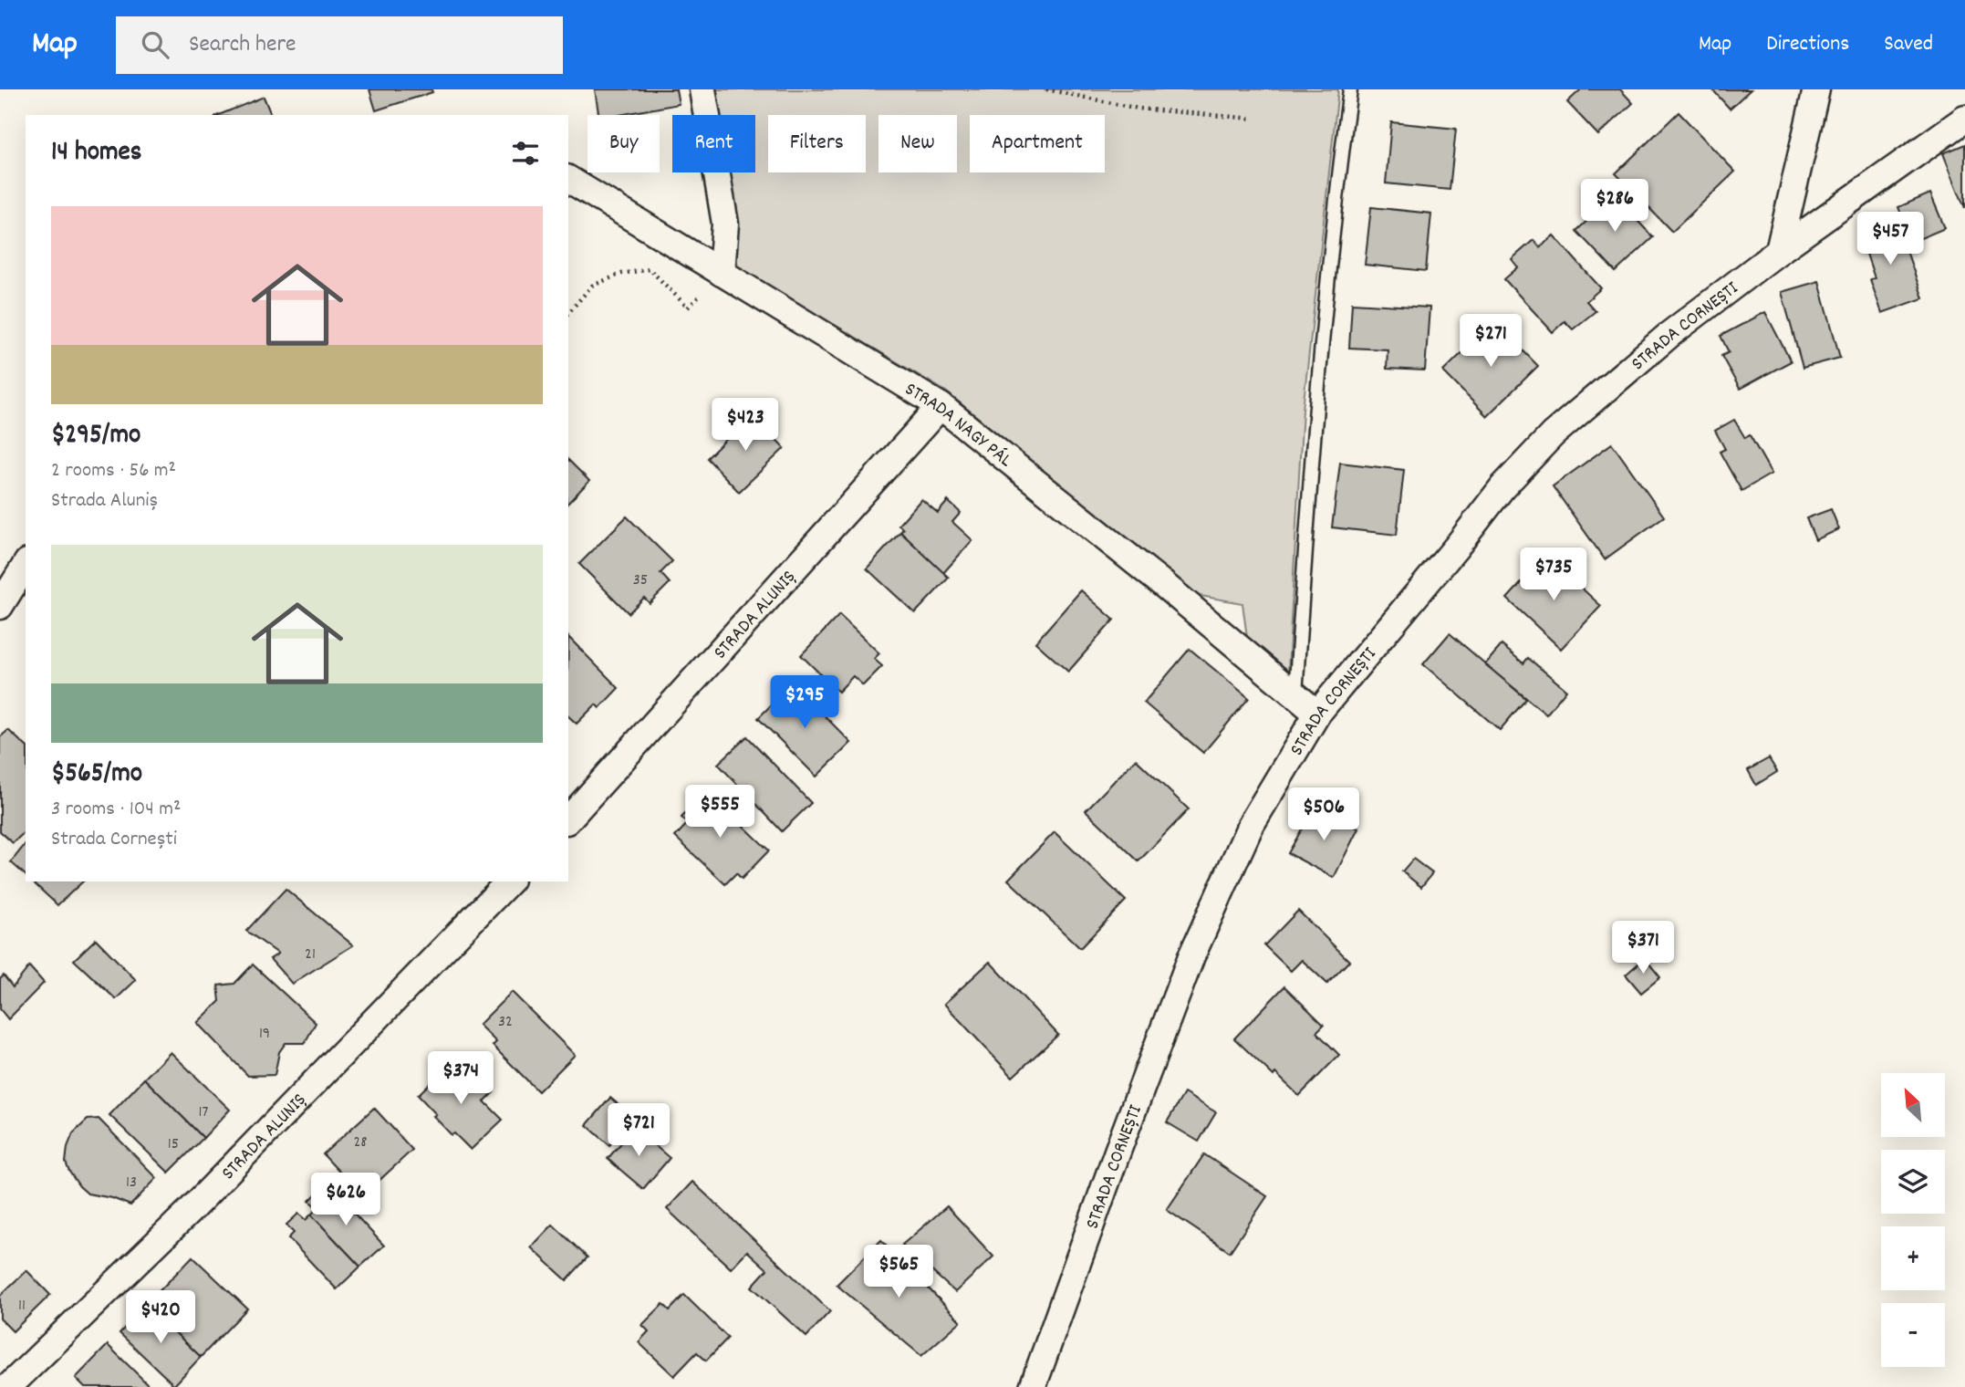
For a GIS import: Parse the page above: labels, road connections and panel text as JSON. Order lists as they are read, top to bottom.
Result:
{
  "streets": {
    "street": ["STRADA CORNEȘTI", "STRADA NAGY PÁL", "STRADA ALUNIȘ"]
  },
  "crossings": [
    ["STRADA CORNEȘTI", "STRADA NAGY PÁL"],
    ["STRADA NAGY PÁL", "STRADA ALUNIȘ"]
  ],
  "house_numbers": [
    "35",
    "21",
    "32",
    "19",
    "17",
    "28",
    "15",
    "13",
    "11"
  ],
  "north": "top left",
  "page": {
    "header": "Map",
    "search": "Search here",
    "nav": ["Map", "Directions", "Saved"],
    "chip": [
      "Buy",
      "Rent",
      "Filters",
      "New",
      "Apartment"
    ],
    "heading": "14 homes",
    "price": [
      "$286",
      "$457",
      "$271",
      "$423",
      "$735",
      "$295",
      "$555",
      "$506",
      "$371",
      "$374",
      "$721",
      "$626",
      "$565",
      "$420"
    ],
    "list": [
      {
        "name": "$295/mo",
        "note": "2 rooms · 56 m² · Strada Aluniș"
      },
      {
        "name": "$565/mo",
        "note": "3 rooms · 104 m² · Strada Cornești"
      }
    ],
    "map_buttons": ["+", "−"]
  }
}
